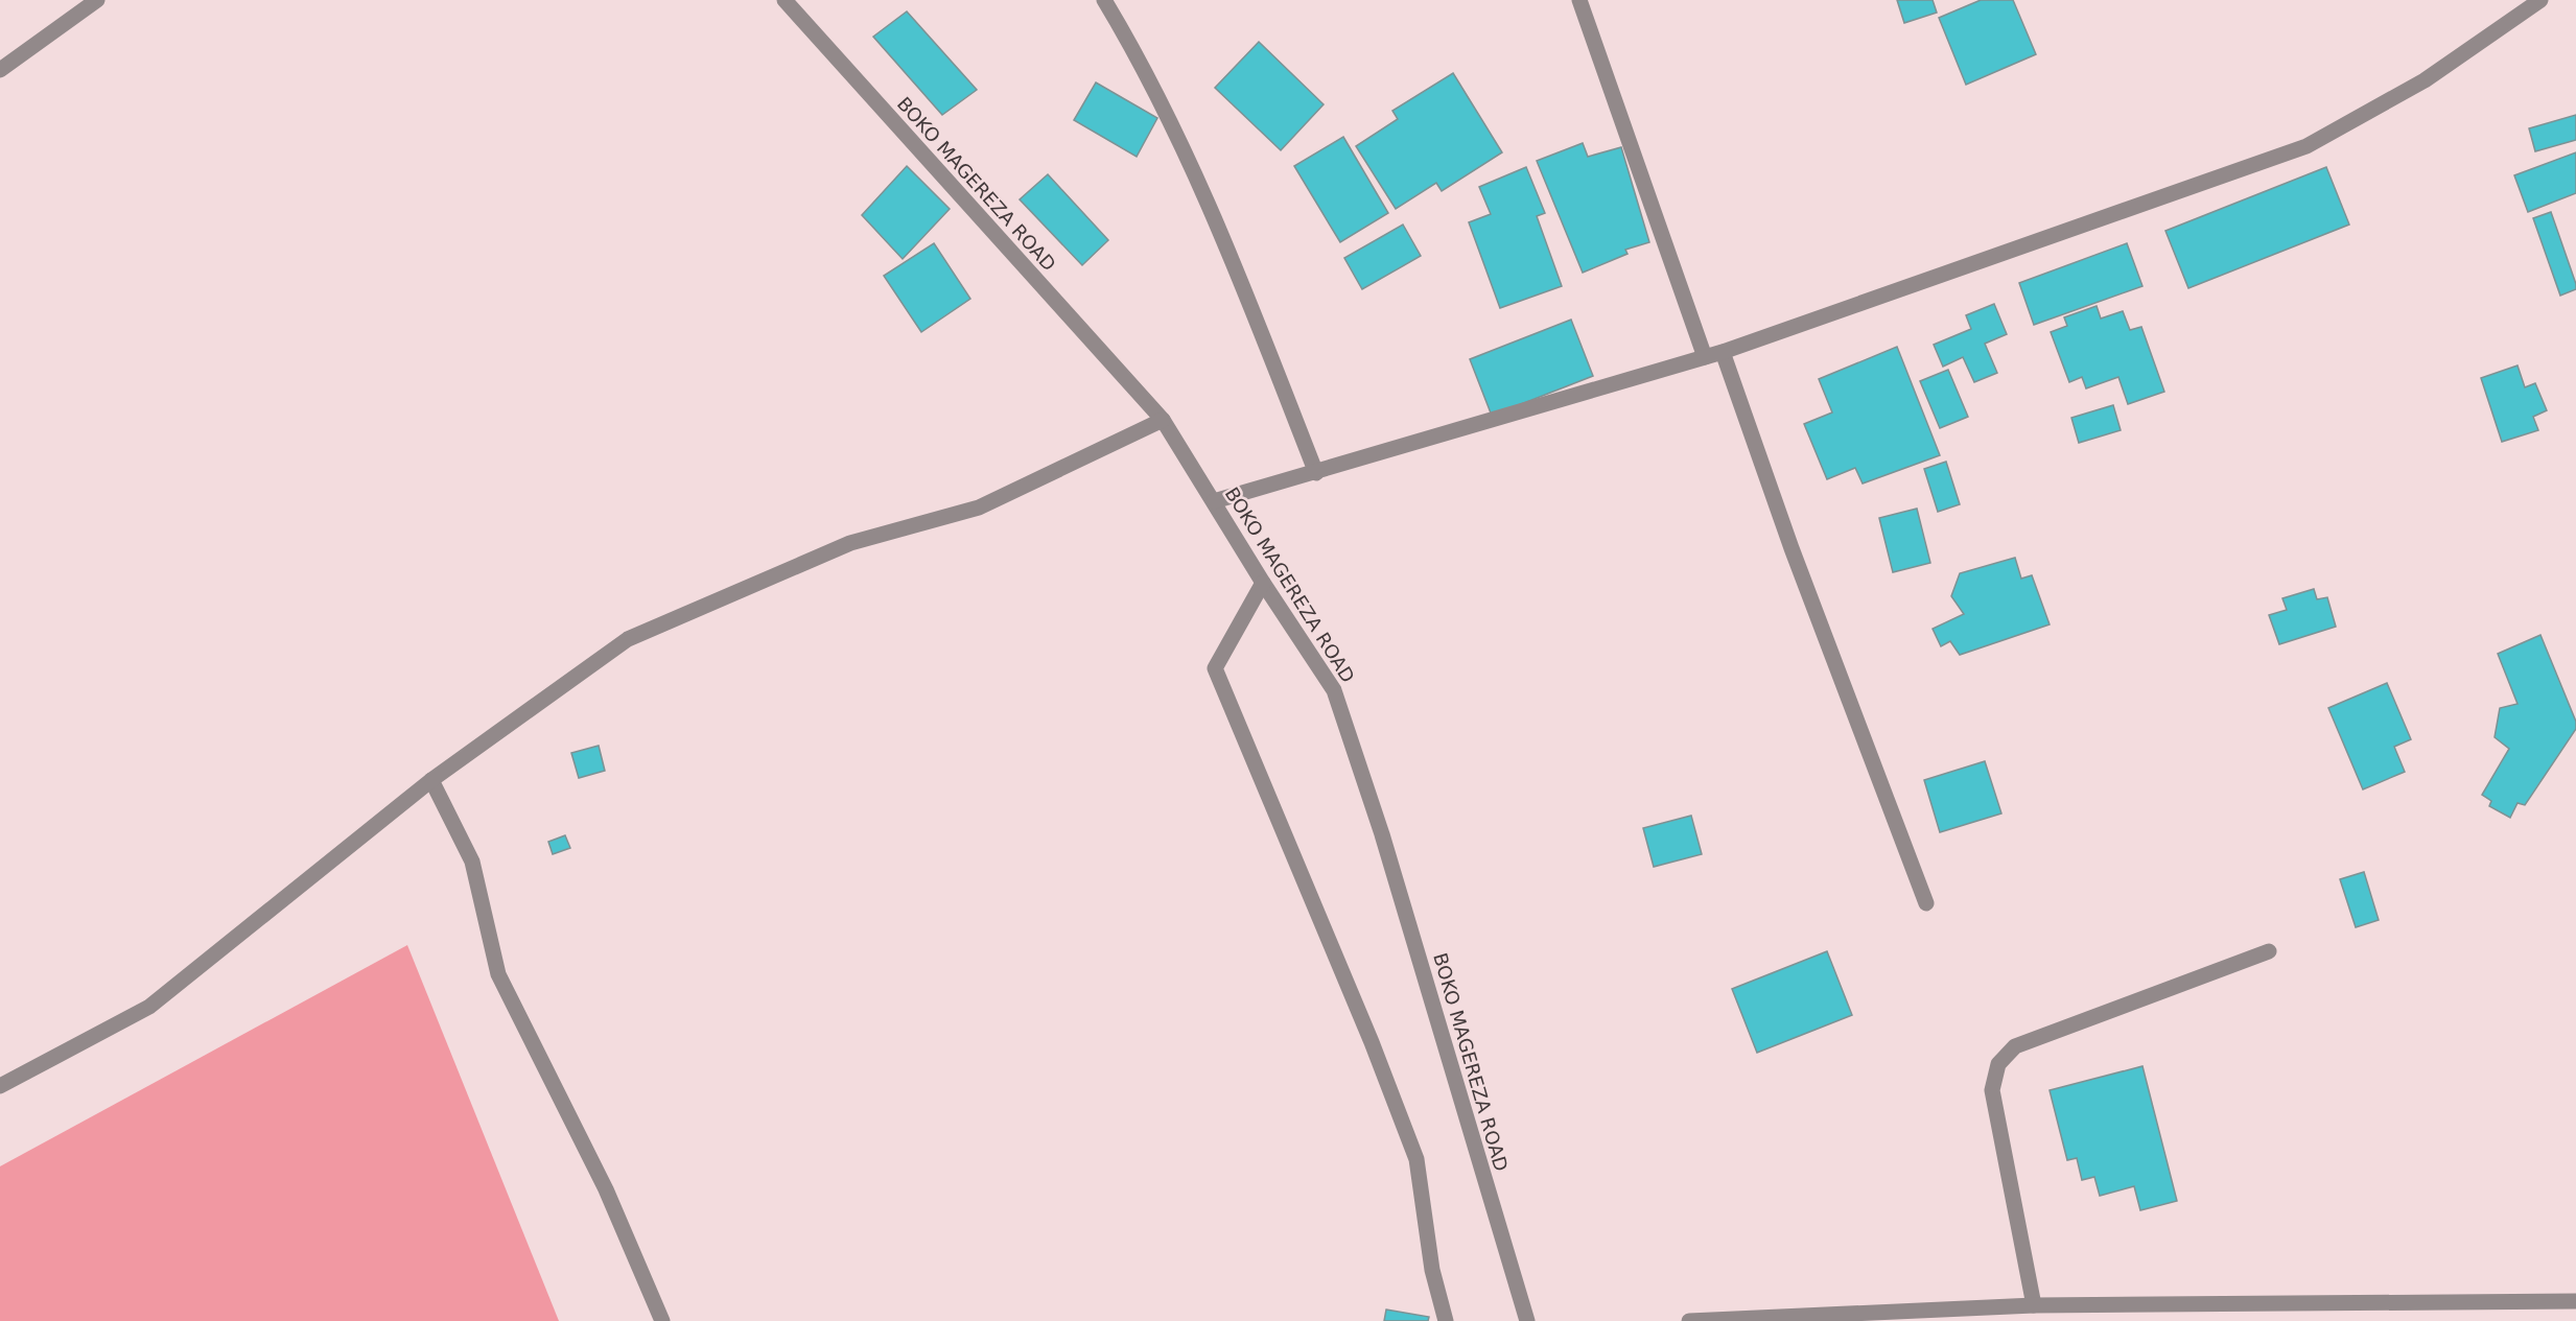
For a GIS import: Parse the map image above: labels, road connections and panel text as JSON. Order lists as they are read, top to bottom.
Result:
{
  "streets": {
    "street": ["BOKO MAGEREZA ROAD"]
  }
}
